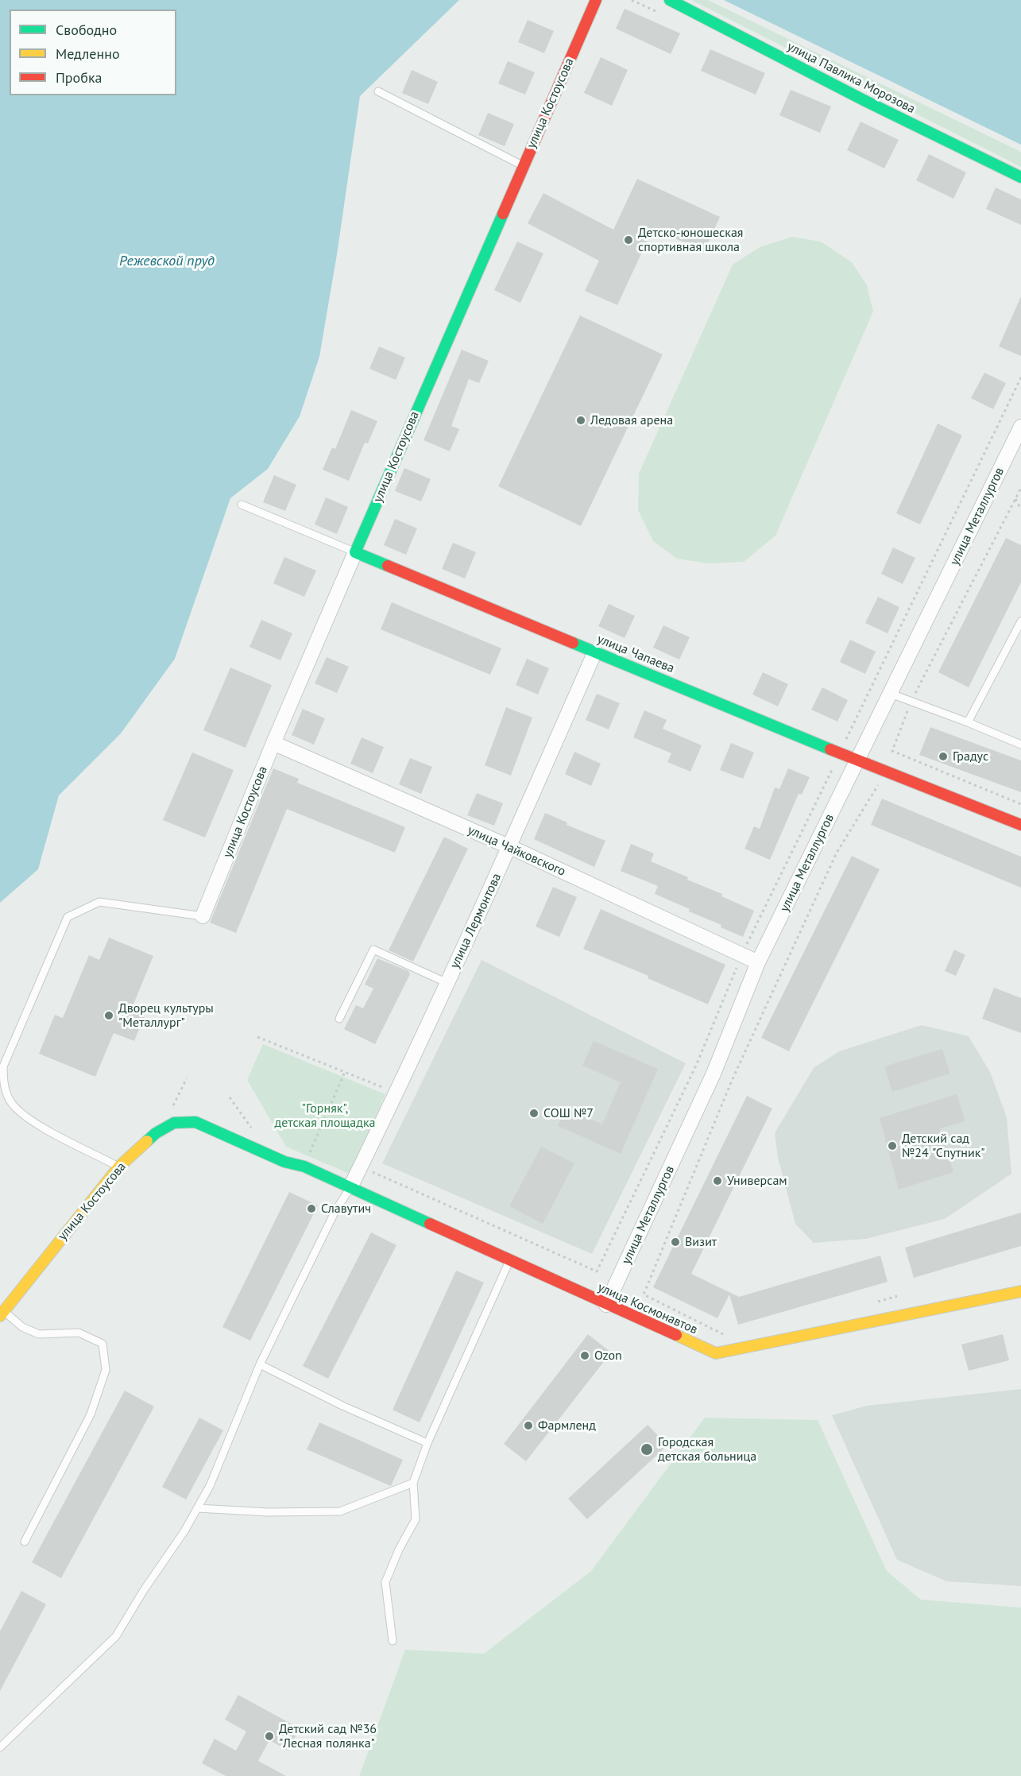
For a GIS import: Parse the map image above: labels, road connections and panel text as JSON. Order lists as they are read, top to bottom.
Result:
{
  "streets": {
    "street": [
      "улица Павлика Морозова",
      "улица Костоусова",
      "улица Металлургов",
      "улица Чапаева",
      "улица Чайковского",
      "улица Лермонтова",
      "улица Космонавтов"
    ]
  },
  "crossings": [
    ["улица Костоусова", "улица Чапаева"],
    ["улица Костоусова", "улица Чайковского"],
    ["улица Костоусова", "улица Космонавтов"],
    ["улица Металлургов", "улица Чапаева"],
    ["улица Металлургов", "улица Чайковского"],
    ["улица Металлургов", "улица Космонавтов"],
    ["улица Чапаева", "улица Лермонтова"],
    ["улица Чайковского", "улица Лермонтова"],
    ["улица Лермонтова", "улица Космонавтов"]
  ],
  "water": ["Режевской пруд"],
  "parks": ["\"Горняк\", детская площадка"],
  "places": [
    "Детско-юношеская спортивная школа",
    "Ледовая арена",
    "Градус",
    "Дворец культуры \"Металлург\"",
    "СОШ №7",
    "Детский сад №24 \"Спутник\"",
    "Универсам",
    "Славутич",
    "Визит",
    "Ozon",
    "Фармленд",
    "Городская детская больница",
    "Детский сад №36 \"Лесная полянка\""
  ],
  "legend": ["Свободно", "Медленно", "Пробка"]
}
